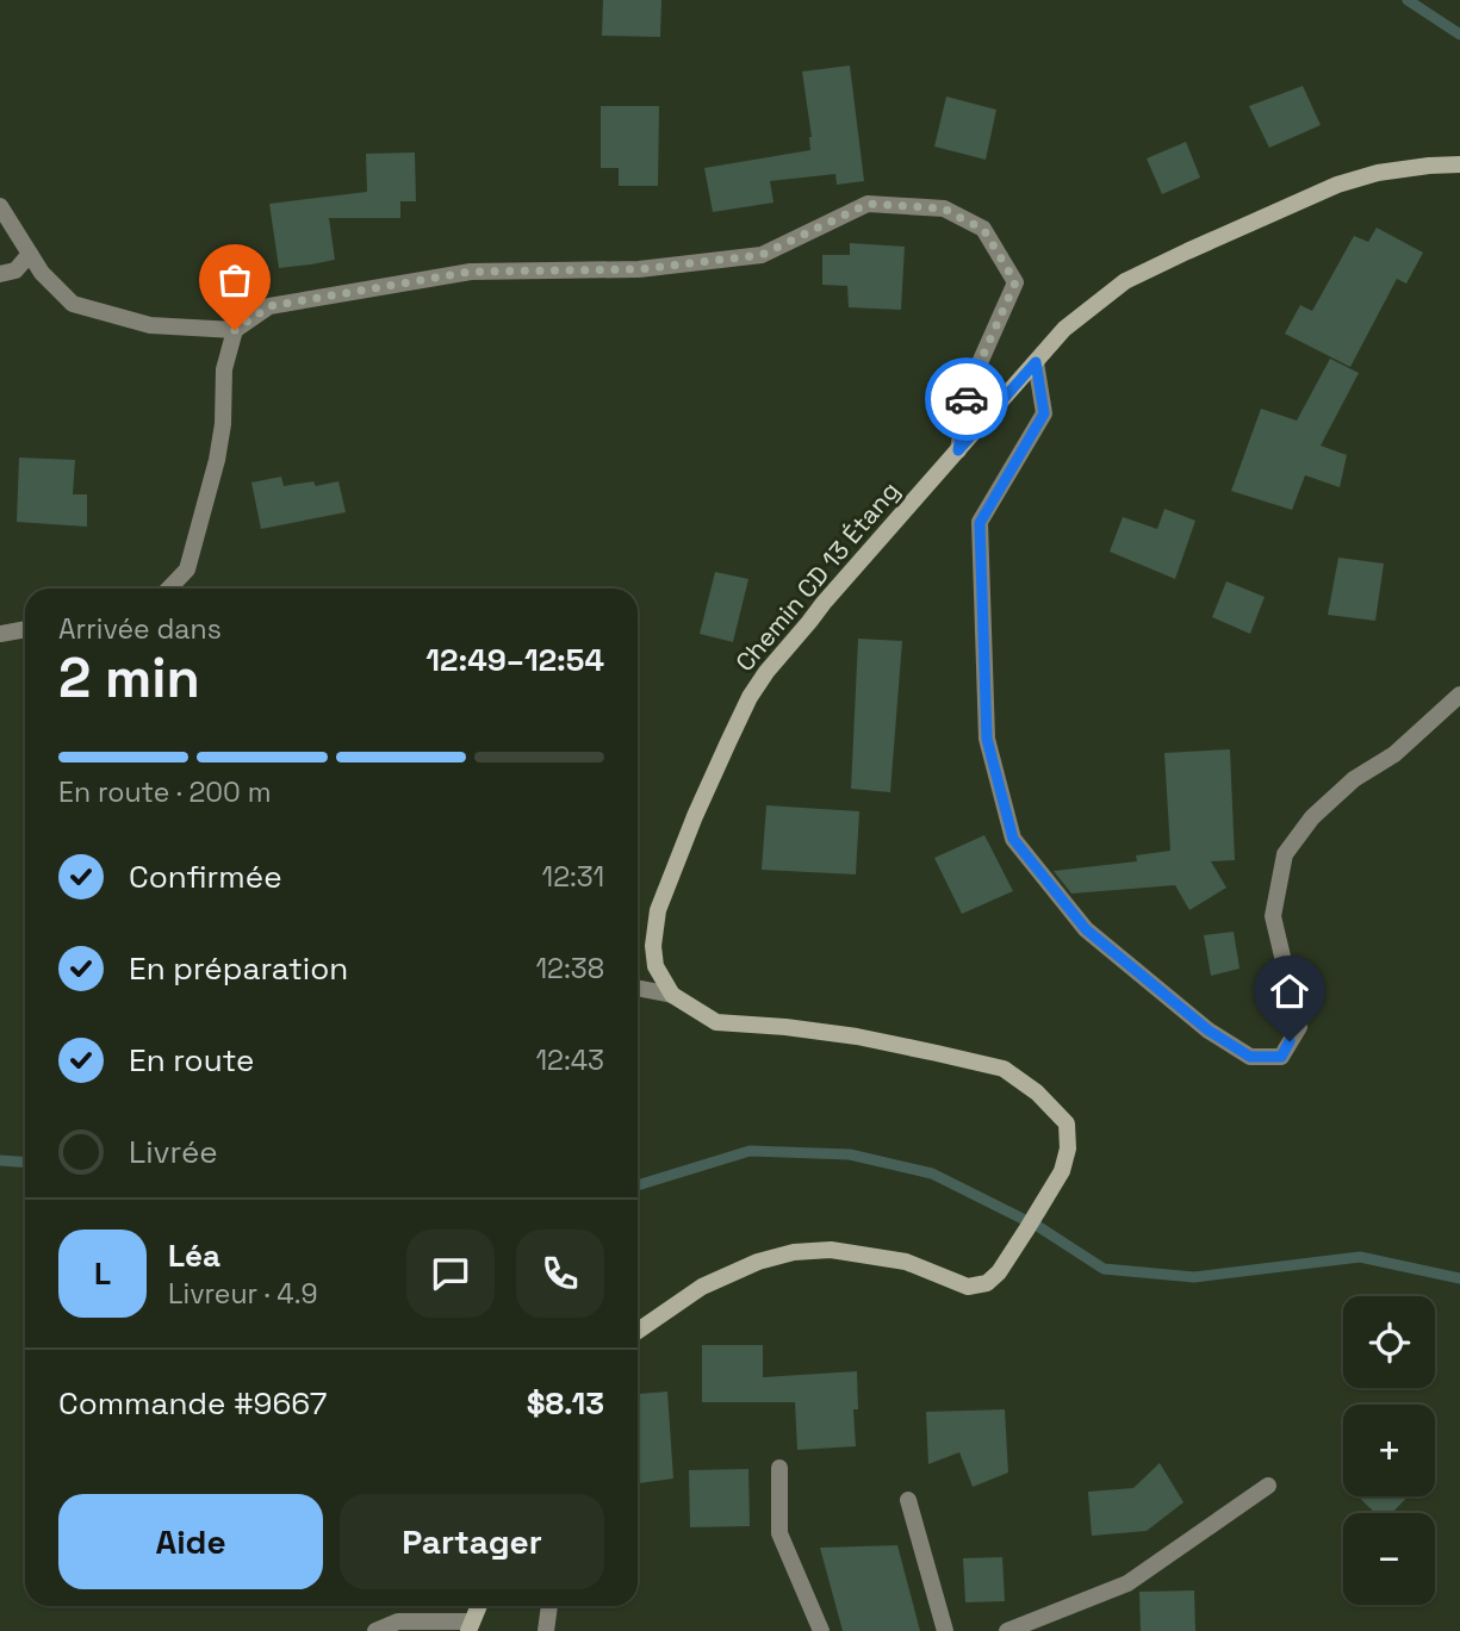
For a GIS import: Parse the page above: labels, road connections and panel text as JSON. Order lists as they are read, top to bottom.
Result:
{
  "streets": {
    "main road": ["Chemin CD 13 Étang"]
  },
  "page": {
    "heading": ["2 min", "Arrivée dans", "12:49–12:54"],
    "panel": [
      "Léa",
      "Livreur · 4.9",
      "Commande #9667",
      "$8.13"
    ],
    "bar": "En route · 200 m",
    "list": [
      ["Confirmée", "12:31"],
      ["En préparation", "12:38"],
      ["En route", "12:43"],
      "Livrée"
    ],
    "round": "L",
    "map_buttons": ["+", "−"],
    "buttons": ["Aide", "Partager"]
  }
}
